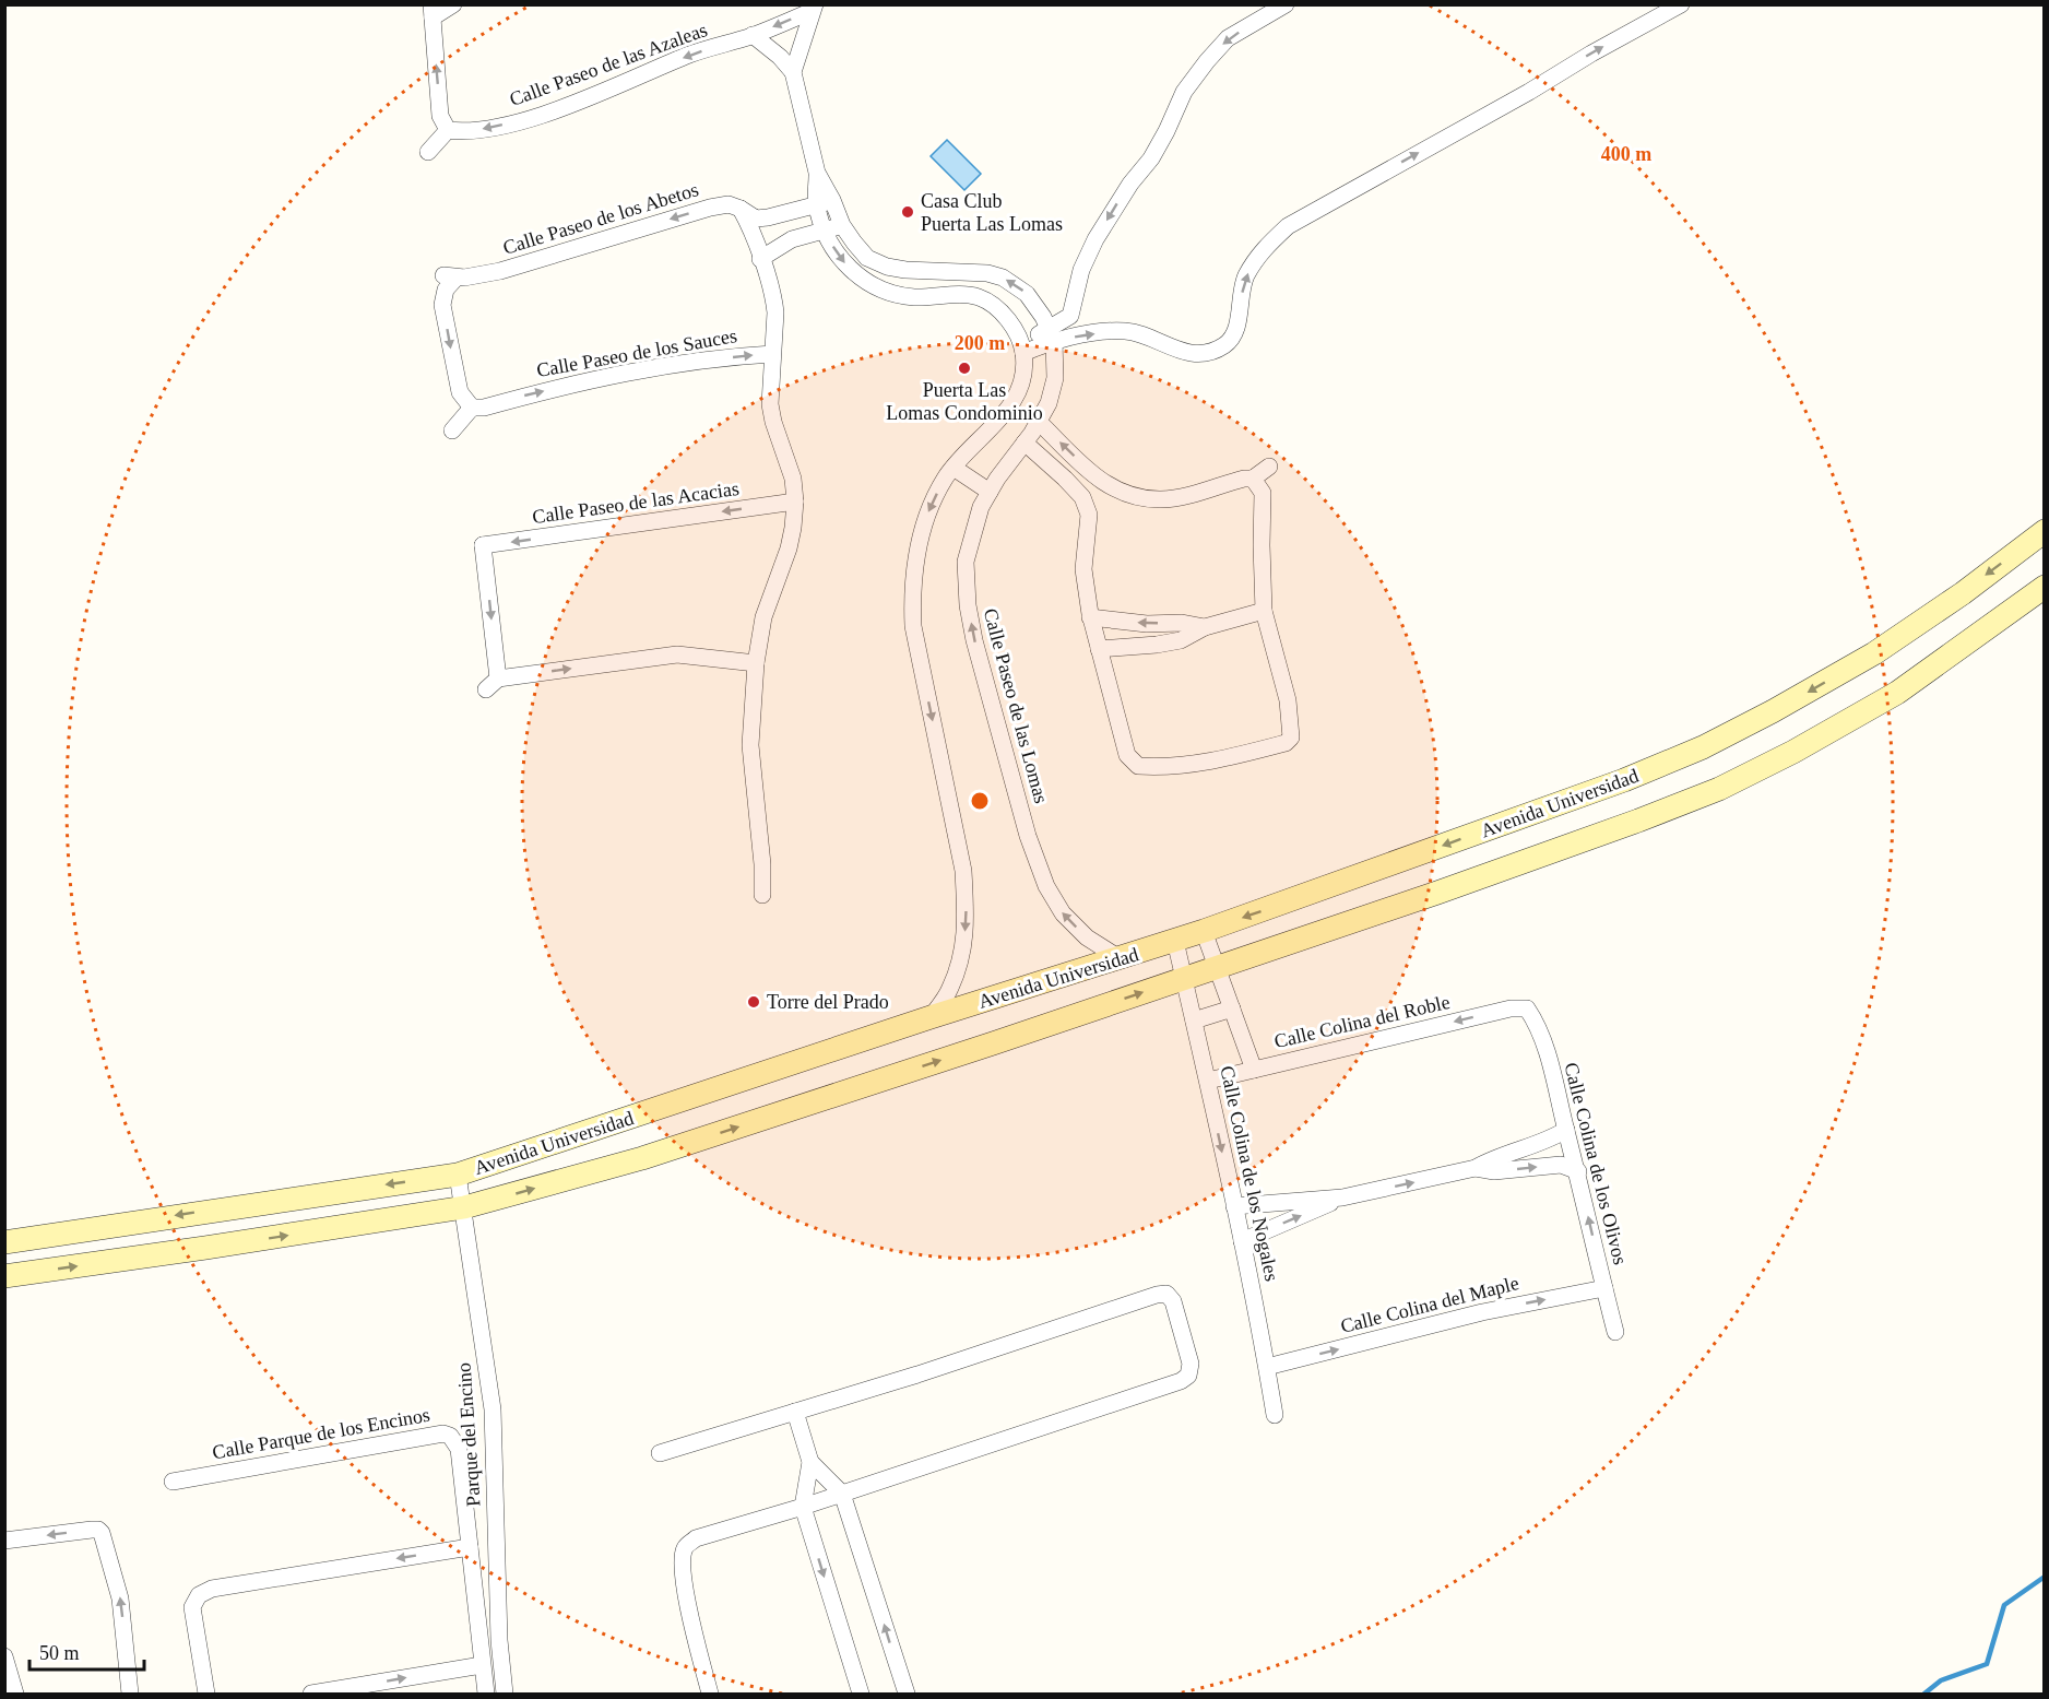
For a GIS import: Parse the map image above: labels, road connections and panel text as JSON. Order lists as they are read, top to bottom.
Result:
{
  "streets": {
    "main road": ["Avenida Universidad"],
    "street": [
      "Calle Paseo de las Azaleas",
      "Calle Paseo de los Abetos",
      "Calle Paseo de los Sauces",
      "Calle Paseo de las Acacias",
      "Calle Paseo de las Lomas",
      "Calle Colina del Roble",
      "Calle Colina de los Olivos",
      "Calle Colina de los Nogales",
      "Calle Colina del Maple",
      "Calle Parque de los Encinos",
      "Parque del Encino"
    ]
  },
  "crossings": [
    ["Calle Paseo de los Abetos", "Calle Paseo de los Sauces"],
    ["Calle Paseo de los Abetos", "Calle Paseo de las Lomas"],
    ["Calle Paseo de las Lomas", "Avenida Universidad"],
    ["Avenida Universidad", "Calle Colina de los Nogales"],
    ["Avenida Universidad", "Parque del Encino"],
    ["Calle Colina del Roble", "Calle Colina de los Olivos"],
    ["Calle Colina del Roble", "Calle Colina de los Nogales"],
    ["Calle Colina de los Olivos", "Calle Colina del Maple"],
    ["Calle Colina de los Nogales", "Calle Colina del Maple"]
  ],
  "one_way": ["Calle Paseo de las Azaleas", "Calle Paseo de los Sauces", "Calle Colina de los Olivos"],
  "places": ["Casa Club Puerta Las Lomas", "Puerta Las Lomas Condominio", "Torre del Prado"],
  "scale_bar": "50 m",
  "rings": ["400 m", "200 m"]
}
